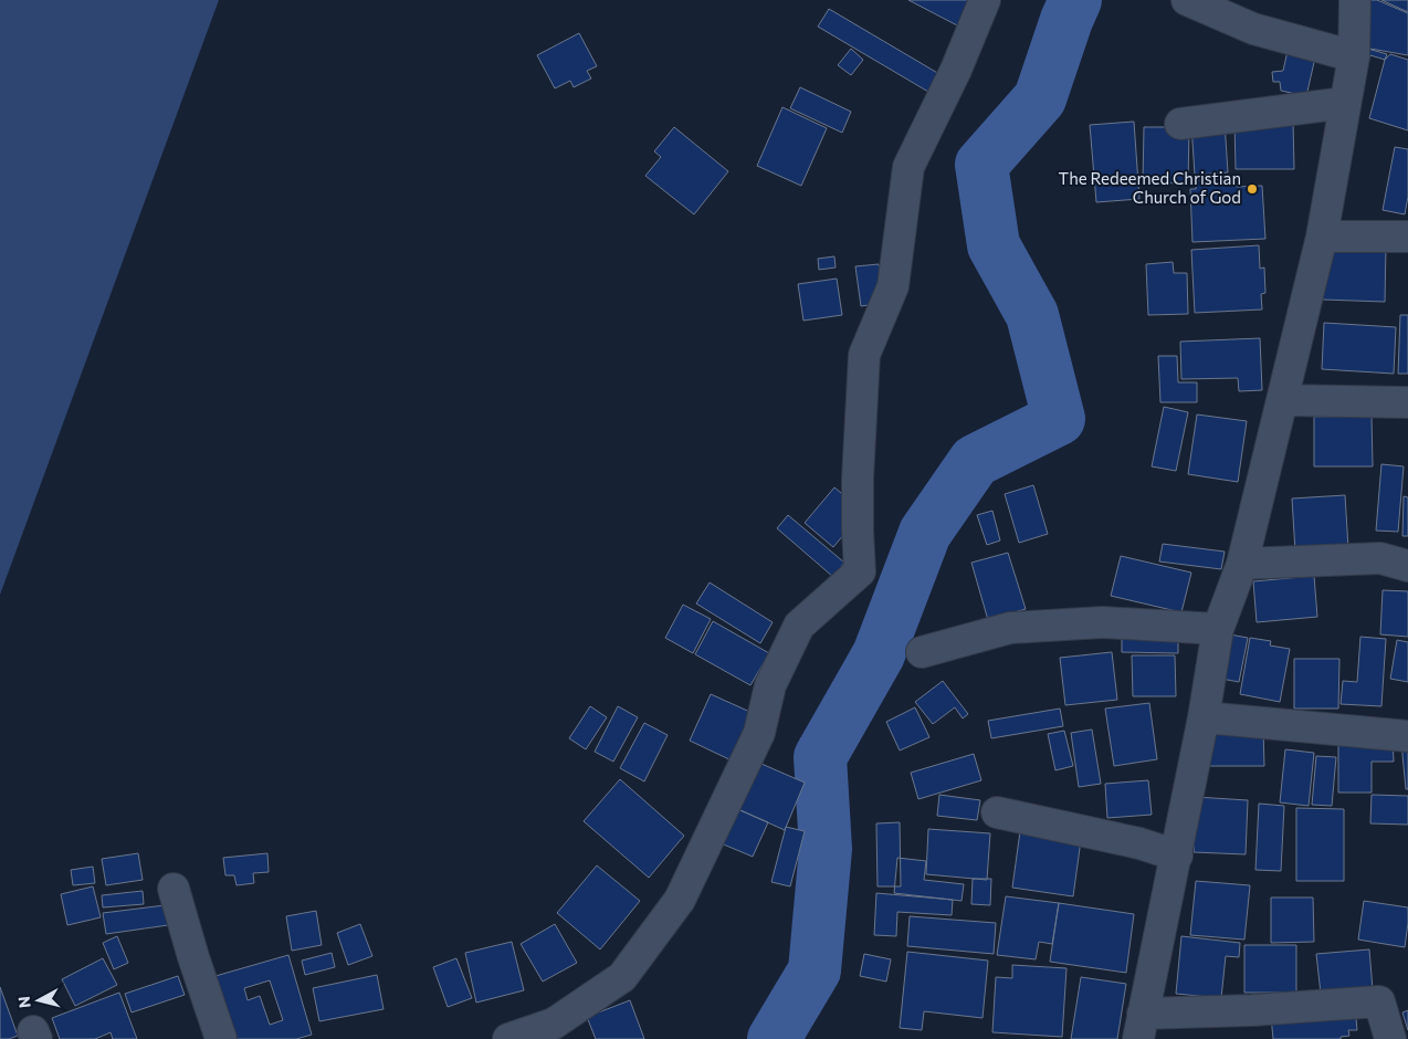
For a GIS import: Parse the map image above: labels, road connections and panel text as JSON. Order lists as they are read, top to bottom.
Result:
{
  "places": ["The Redeemed Christian Church of God"],
  "north": "left"
}
